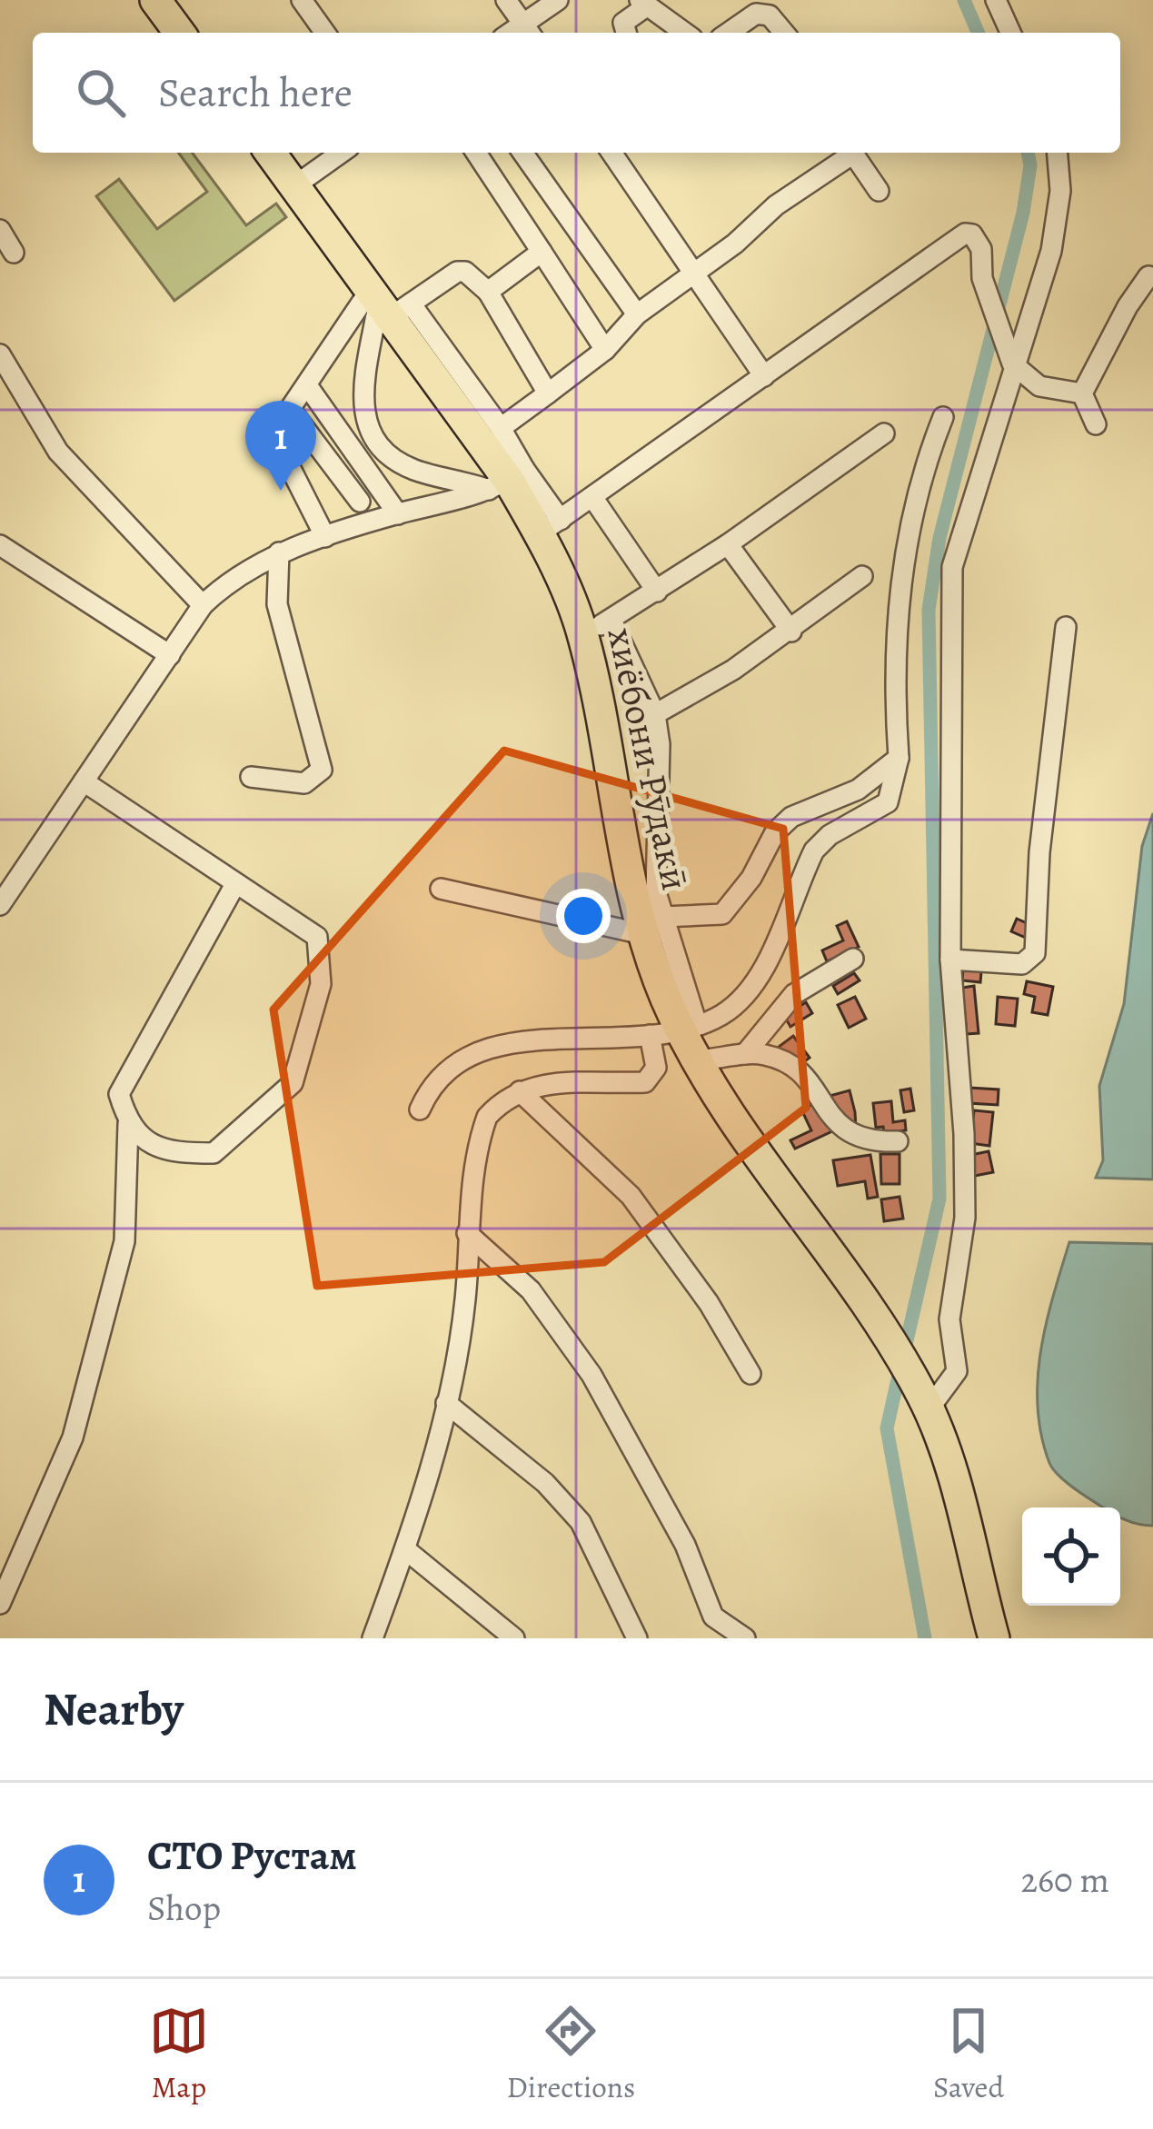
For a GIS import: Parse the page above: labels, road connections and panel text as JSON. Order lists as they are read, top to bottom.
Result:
{
  "streets": {
    "highway": ["хиёбони Рӯдакӣ"]
  },
  "page": {
    "search": "Search here",
    "pins": "1",
    "heading": "Nearby",
    "list": [
      {
        "mark": "1",
        "name": "СТО Рустам",
        "note": "Shop",
        "value": "260 m"
      }
    ],
    "nav": ["Map", "Directions", "Saved"]
  }
}
